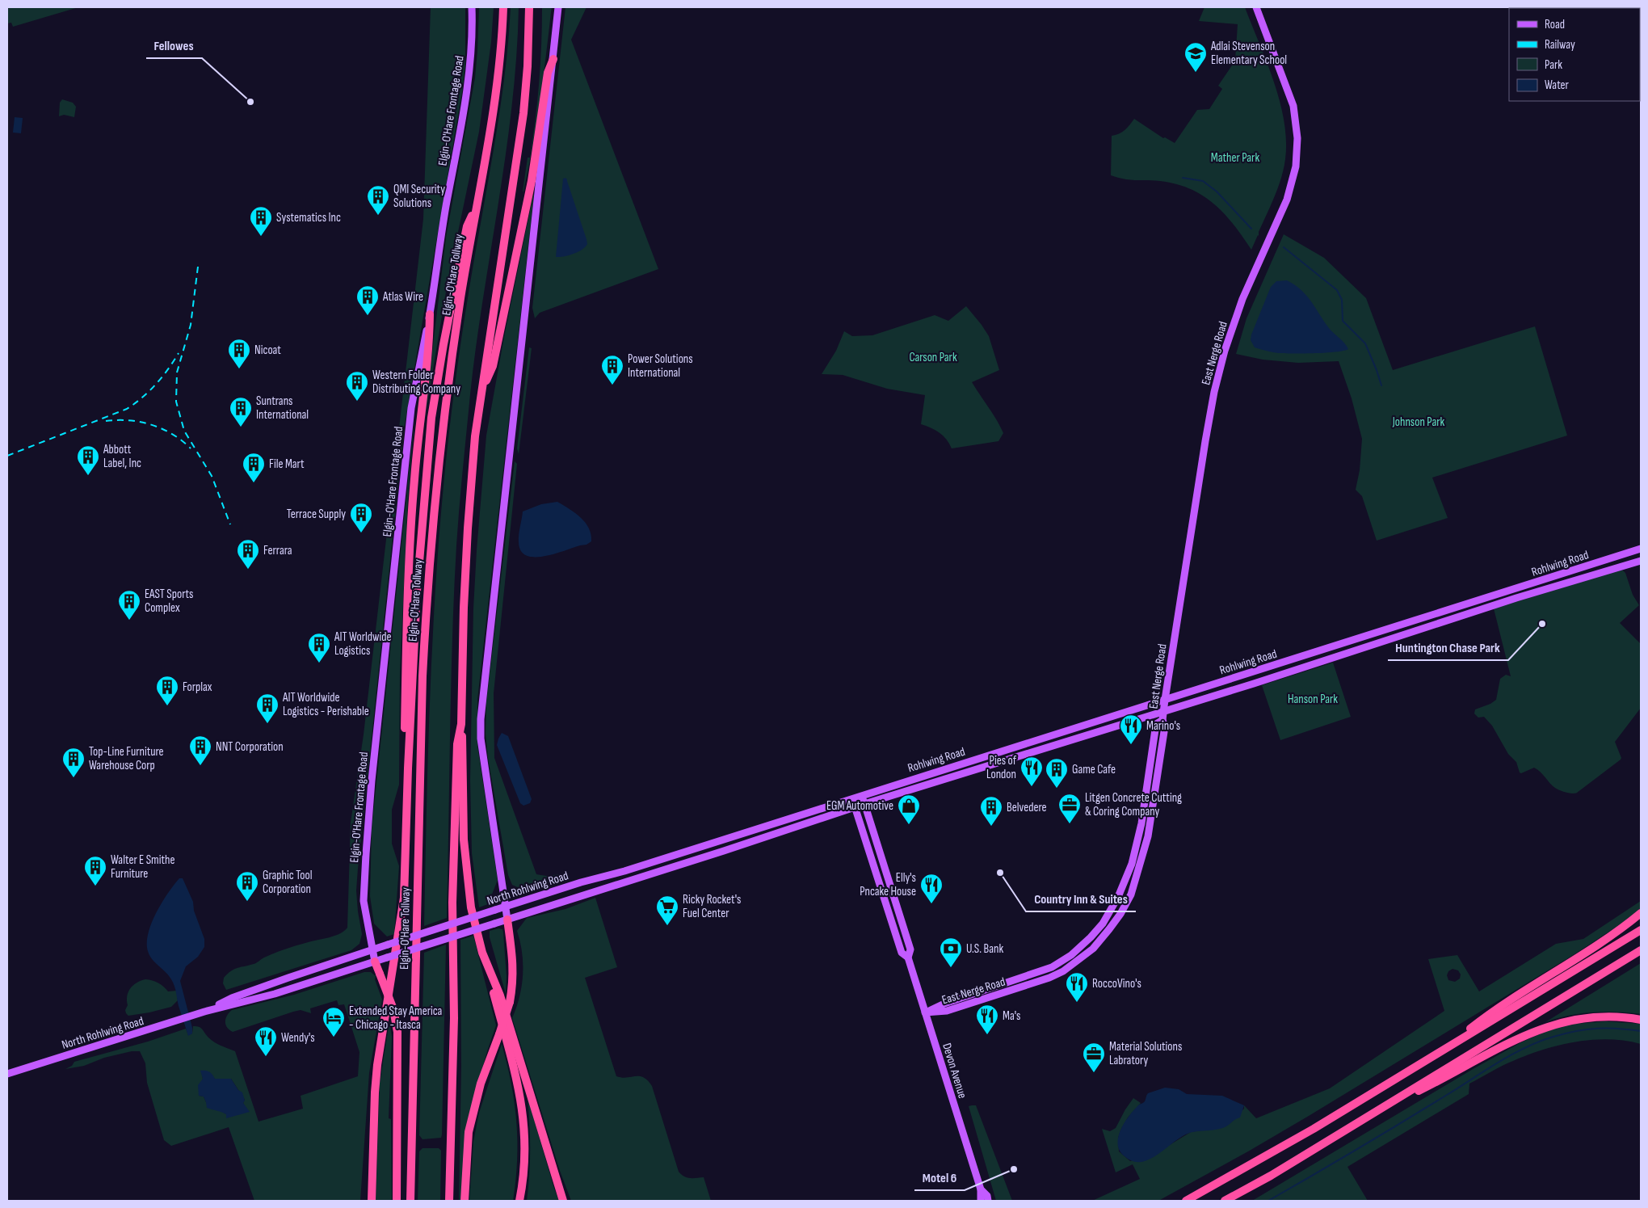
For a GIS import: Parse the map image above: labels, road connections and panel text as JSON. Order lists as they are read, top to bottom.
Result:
{
  "streets": {
    "highway": ["Elgin-O'Hare Tollway"],
    "main road": [
      "Elgin-O'Hare Frontage Road",
      "East Nerge Road",
      "Rohlwing Road",
      "North Rohlwing Road",
      "Devon Avenue"
    ]
  },
  "crossings": [
    ["Elgin-O'Hare Frontage Road", "North Rohlwing Road"],
    ["East Nerge Road", "Rohlwing Road"],
    ["East Nerge Road", "Devon Avenue"],
    ["Rohlwing Road", "North Rohlwing Road"],
    ["Rohlwing Road", "Devon Avenue"],
    ["North Rohlwing Road", "Devon Avenue"]
  ],
  "parks": [
    "Mather Park",
    "Carson Park",
    "Johnson Park",
    "Hanson Park"
  ],
  "places": {
    "school or university": ["Adlai Stevenson Elementary School"],
    "other": [
      "Fellowes",
      "Huntington Chase Park",
      "Country Inn & Suites",
      "Motel 6"
    ],
    "building": [
      "QMI Security Solutions",
      "Systematics Inc",
      "Atlas Wire",
      "Nicoat",
      "Power Solutions International",
      "Western Folder Distributing Company",
      "Suntrans International",
      "Abbott Label, Inc",
      "File Mart",
      "Terrace Supply",
      "Ferrara",
      "EAST Sports Complex",
      "AIT Worldwide Logistics",
      "Forplax",
      "AIT Worldwide Logistics - Perishable",
      "NNT Corporation",
      "Top-Line Furniture Warehouse Corp",
      "Game Cafe",
      "Belvedere",
      "Walter E Smithe Furniture",
      "Graphic Tool Corporation"
    ],
    "restaurant": [
      "Marino's",
      "Pies of London",
      "Elly's Pncake House",
      "RoccoVino's",
      "Ma's",
      "Wendy's"
    ],
    "office": ["Litgen Concrete Cutting & Coring Company", "Material Solutions Labratory"],
    "shop": ["EGM Automotive"],
    "supermarket": ["Ricky Rocket's Fuel Center"],
    "bank": ["U.S. Bank"],
    "hotel": ["Extended Stay America - Chicago - Itasca"]
  },
  "legend": [
    "Road",
    "Railway",
    "Park",
    "Water"
  ]
}
